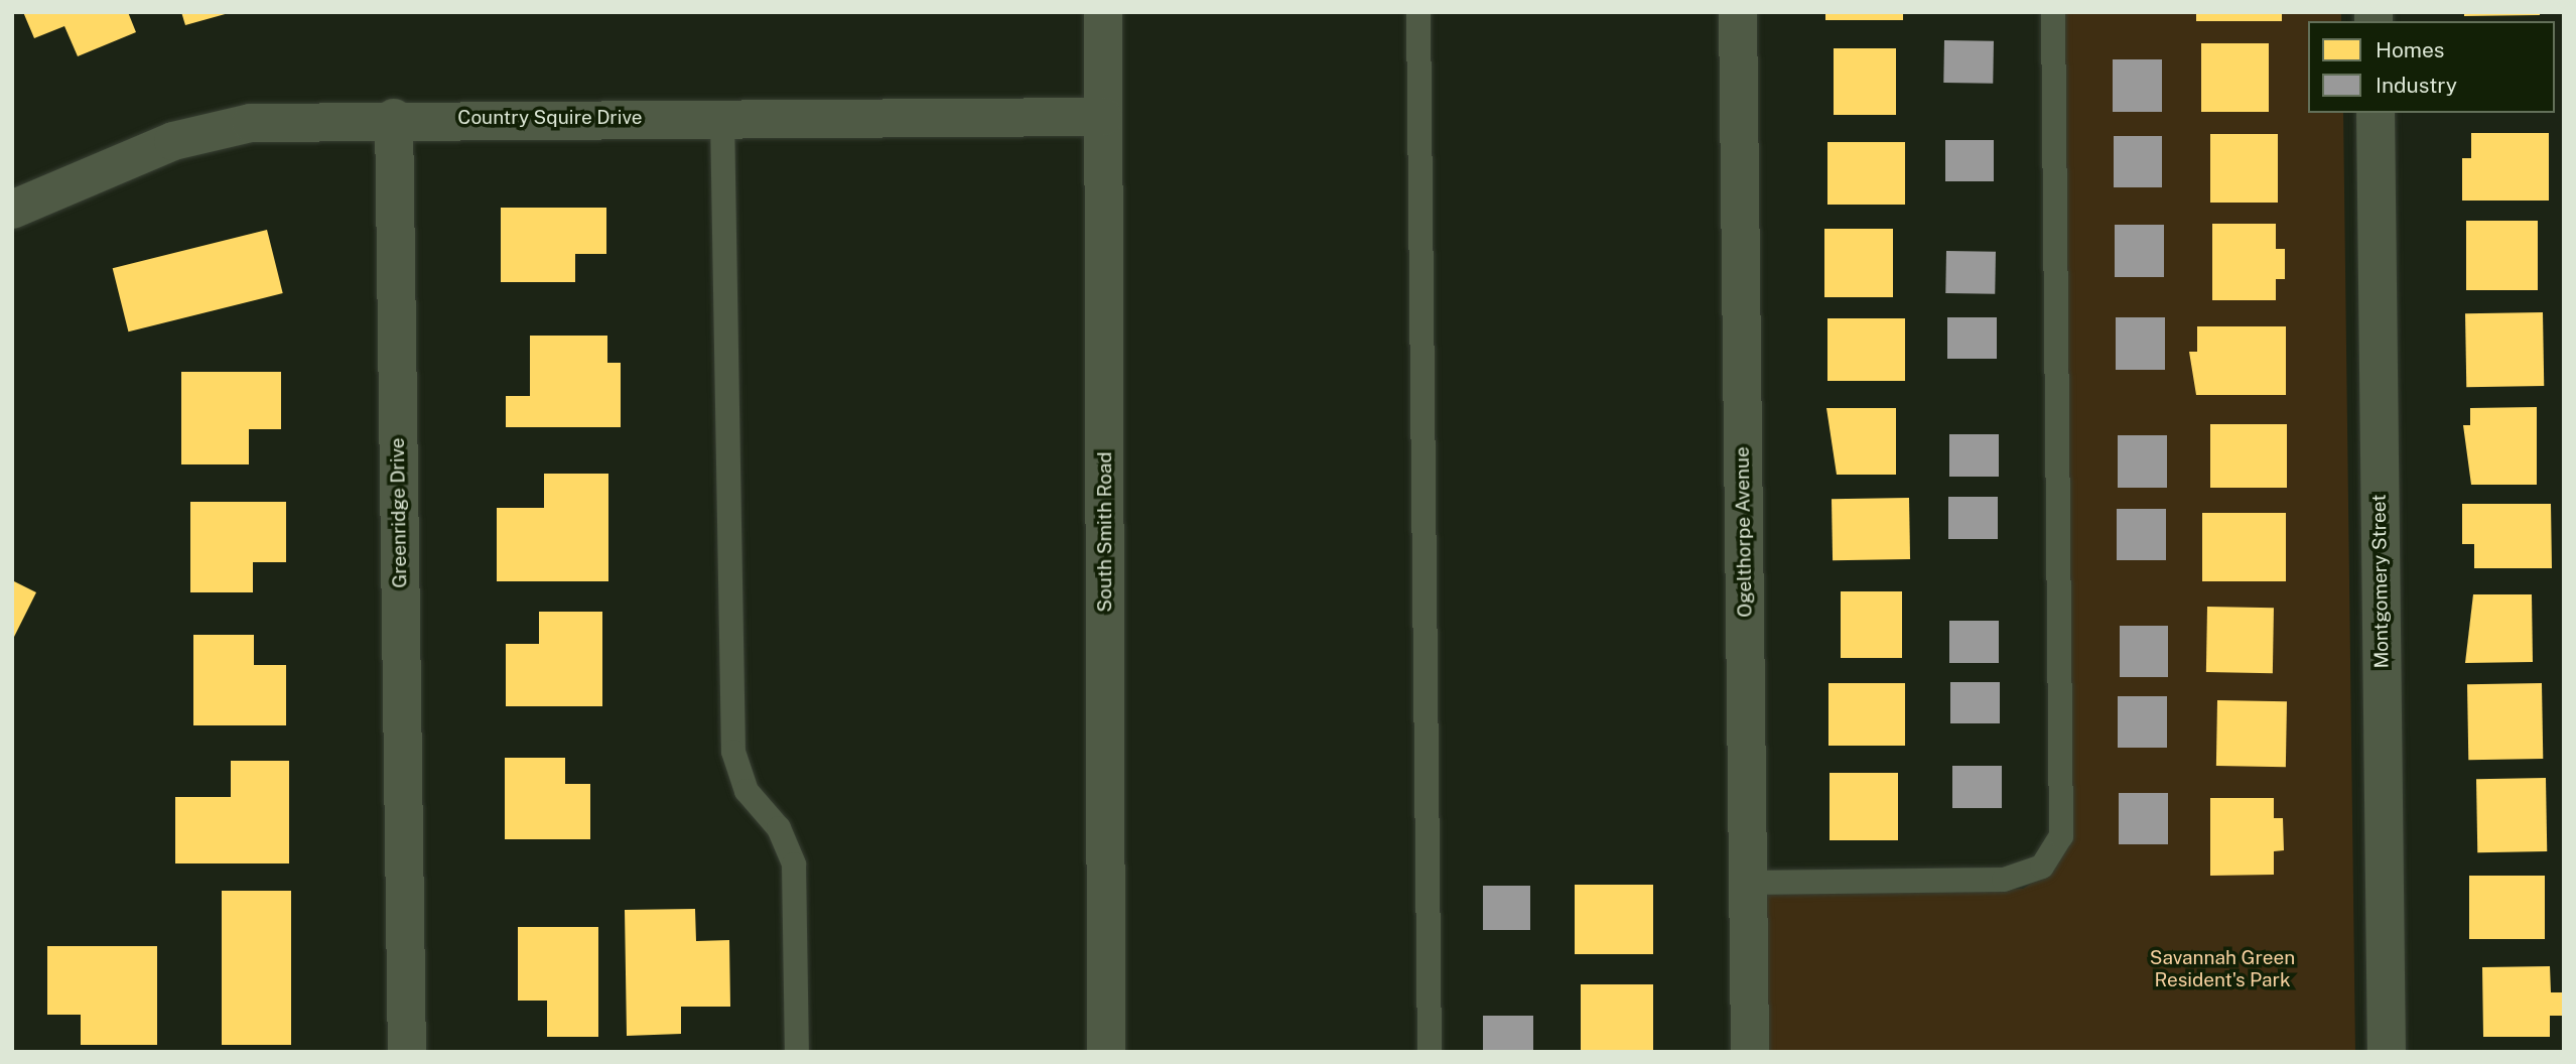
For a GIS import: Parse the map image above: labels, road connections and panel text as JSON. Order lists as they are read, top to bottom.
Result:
{
  "streets": {
    "street": [
      "Country Squire Drive",
      "Greenridge Drive",
      "South Smith Road",
      "Ogelthorpe Avenue",
      "Montgomery Street"
    ]
  },
  "crossings": [
    ["Country Squire Drive", "Greenridge Drive"],
    ["Country Squire Drive", "South Smith Road"]
  ],
  "parks": ["Savannah Green Resident's Park"],
  "legend": ["Homes", "Industry"]
}
